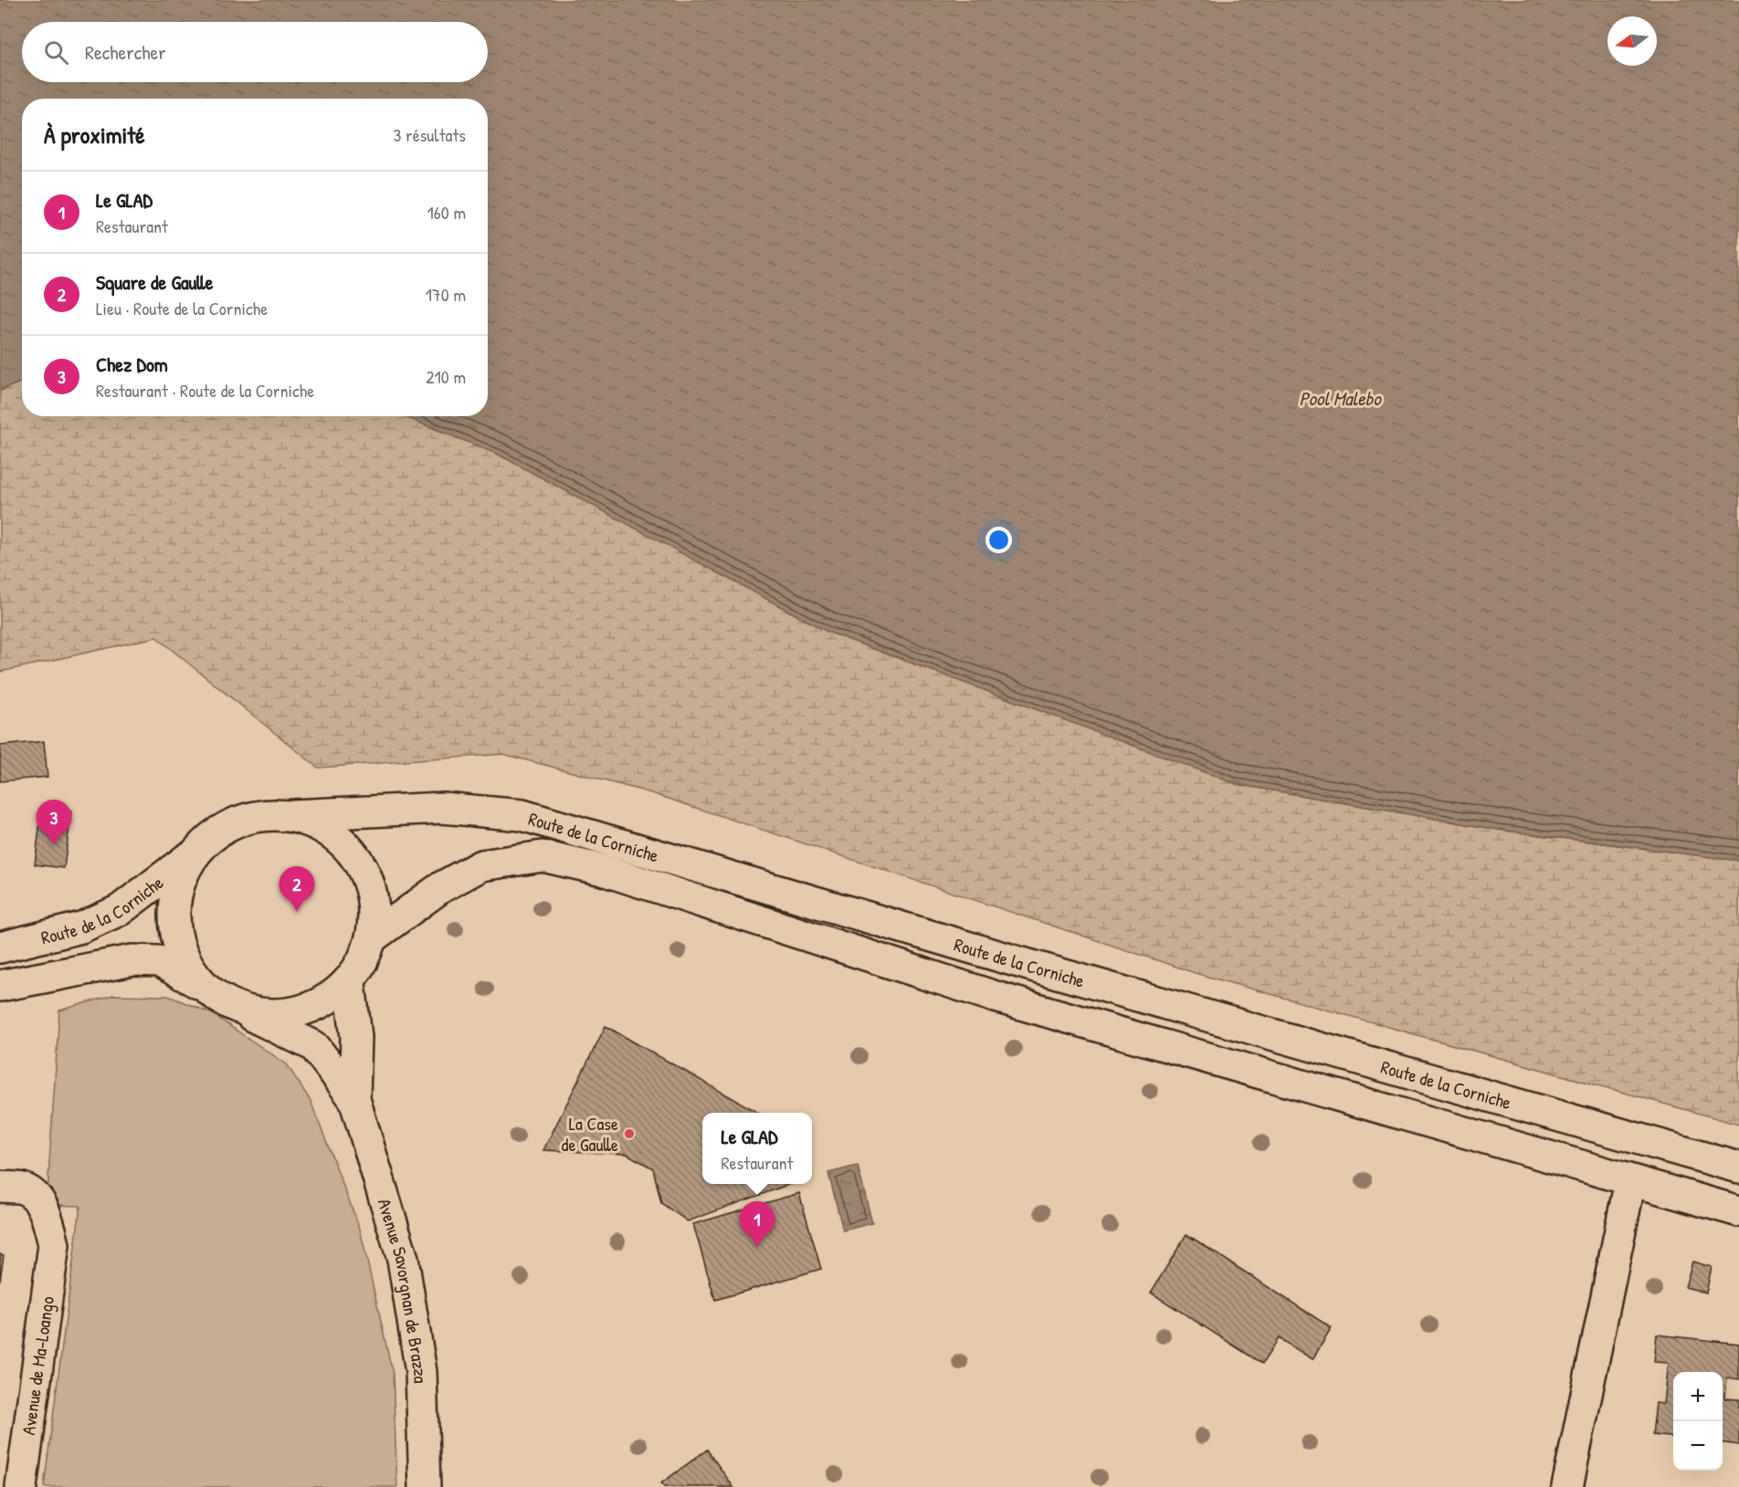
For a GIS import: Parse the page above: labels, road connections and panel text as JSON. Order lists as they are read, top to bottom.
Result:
{
  "streets": {
    "main road": ["Route de la Corniche", "Avenue Savorgnan de Brazza", "Avenue de Ma-Loango"]
  },
  "crossings": [
    ["Route de la Corniche", "Avenue Savorgnan de Brazza"]
  ],
  "water": ["Pool Malebo"],
  "places": ["La Case de Gaulle"],
  "north": "left",
  "page": {
    "search": "Rechercher",
    "heading": ["À proximité", "3 résultats"],
    "list": [
      {
        "mark": "1",
        "name": "Le GLAD",
        "note": "Restaurant",
        "value": "160 m"
      },
      {
        "mark": "2",
        "name": "Square de Gaulle",
        "note": "Lieu · Route de la Corniche",
        "value": "170 m"
      },
      {
        "mark": "3",
        "name": "Chez Dom",
        "note": "Restaurant · Route de la Corniche",
        "value": "210 m"
      }
    ],
    "pins": ["3", "2", "1"],
    "popup": ["Le GLAD", "Restaurant"],
    "map_buttons": ["+", "−"]
  }
}
